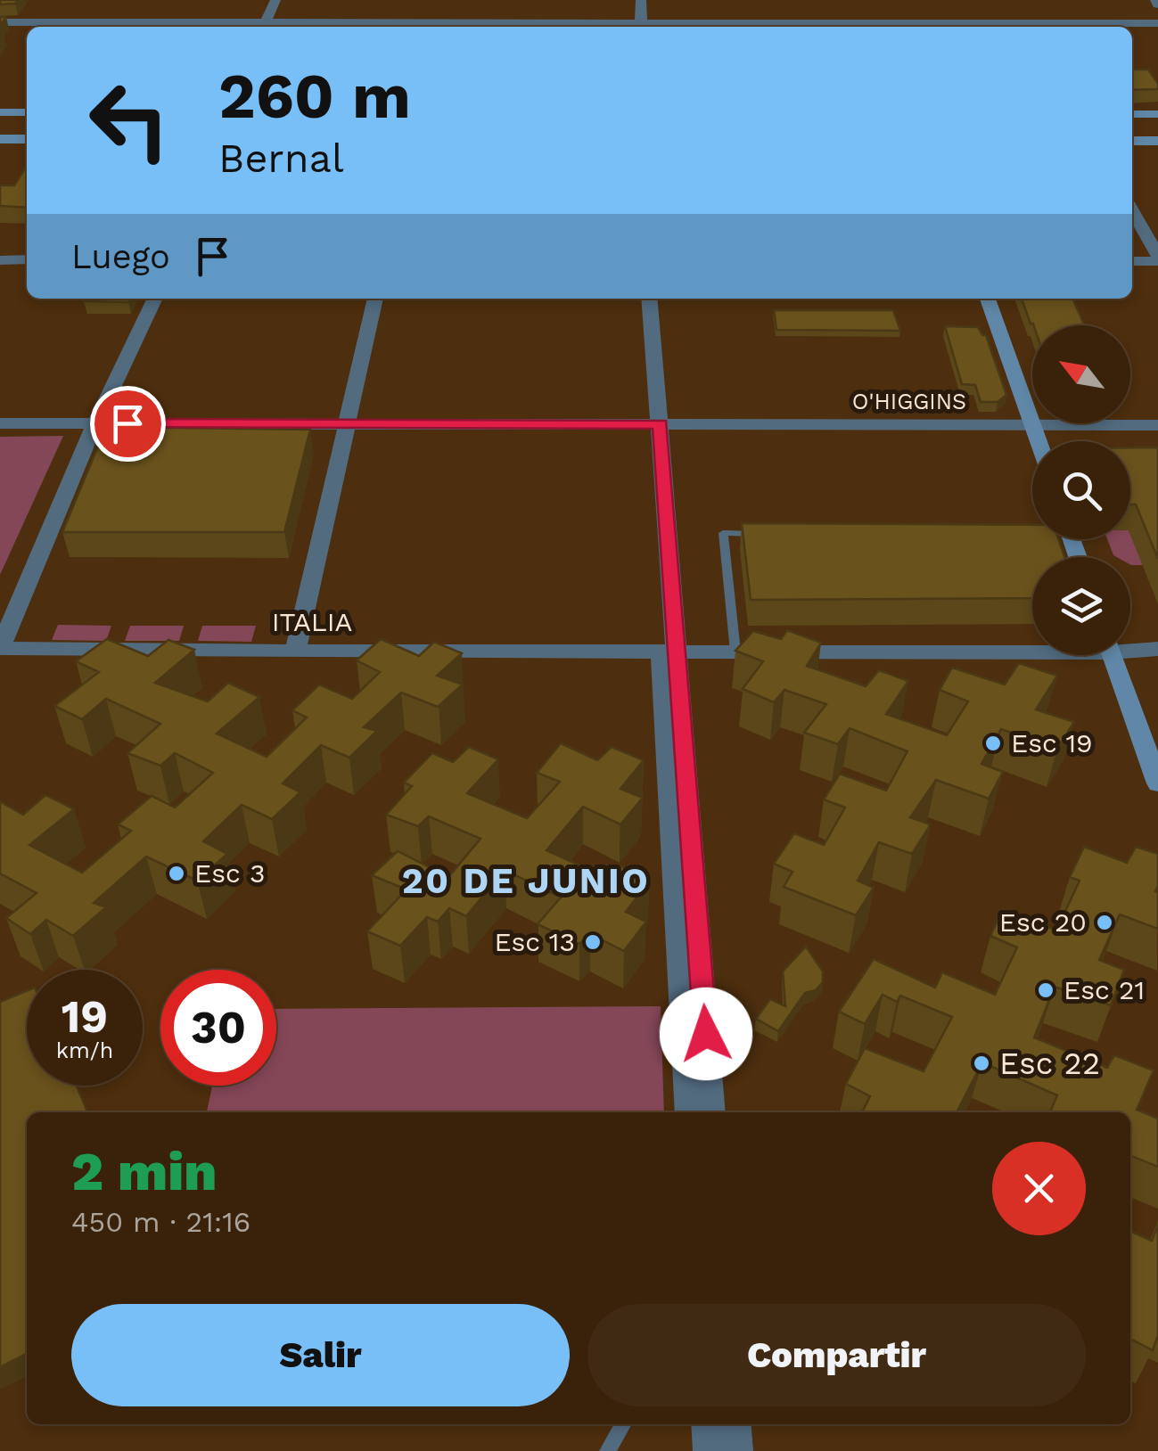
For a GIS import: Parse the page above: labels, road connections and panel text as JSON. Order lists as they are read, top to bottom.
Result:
{
  "streets": {
    "street": ["O'HIGGINS", "ITALIA"]
  },
  "districts": ["20 DE JUNIO"],
  "places": [
    "Esc 19",
    "Esc 3",
    "Esc 20",
    "Esc 13",
    "Esc 21",
    "Esc 22"
  ],
  "north": "top left",
  "page": {
    "turn": ["260 m", "Bernal"],
    "then": "Luego",
    "speed": "19 km/h",
    "limit": "30",
    "heading": ["2 min", "450 m · 21:16"],
    "buttons": ["Salir", "Compartir"]
  }
}
